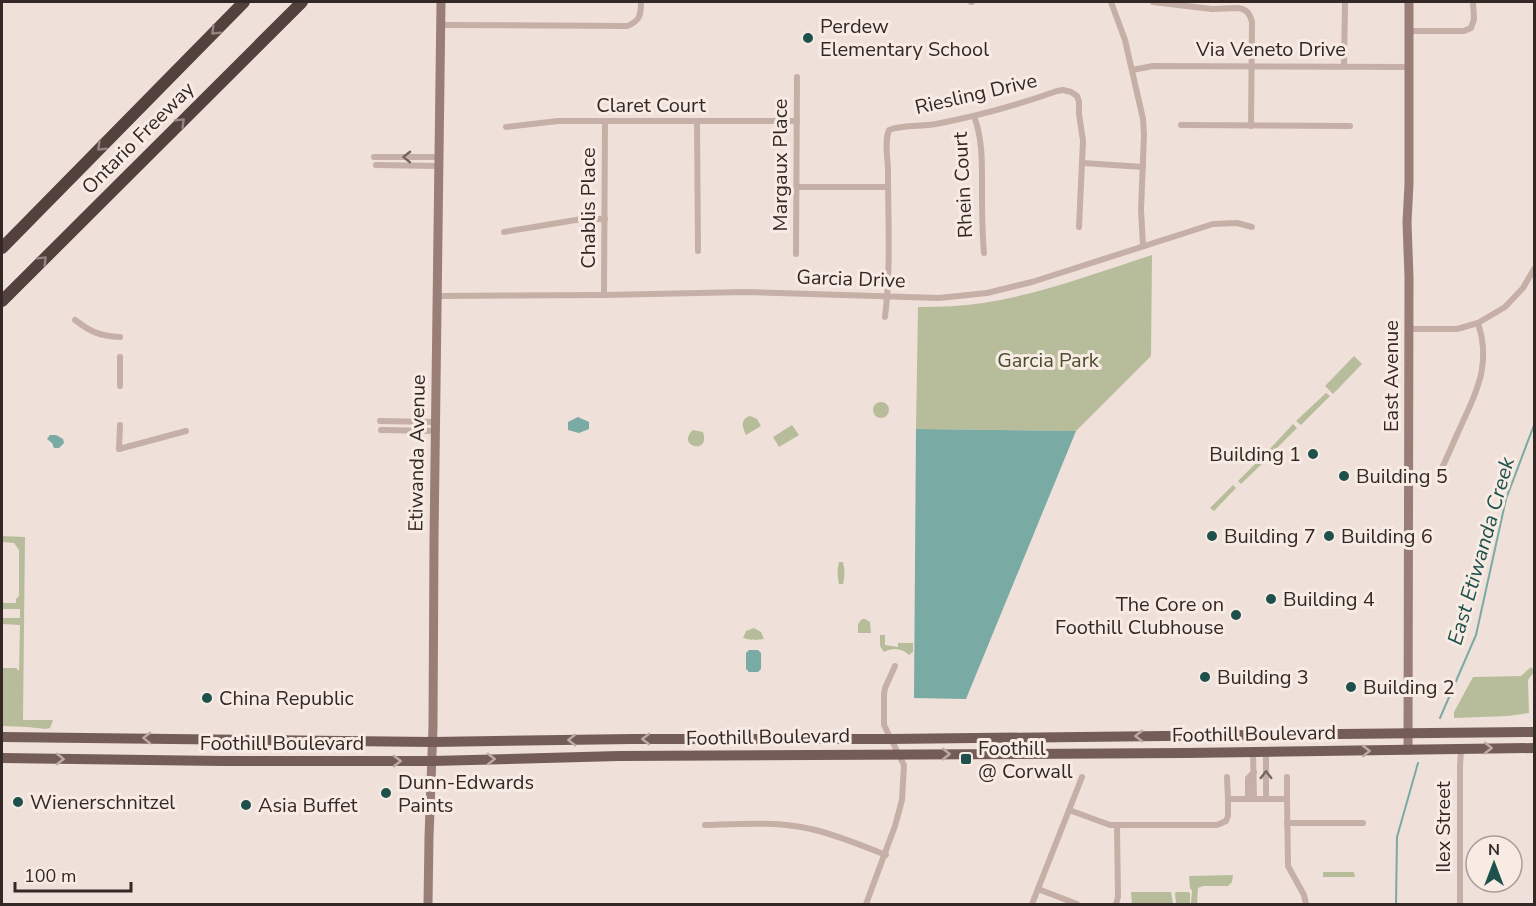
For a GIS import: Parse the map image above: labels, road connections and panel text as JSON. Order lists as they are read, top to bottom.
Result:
{
  "streets": {
    "highway": ["Ontario Freeway"],
    "main road": ["East Avenue", "Etiwanda Avenue", "Foothill Boulevard"],
    "street": [
      "Via Veneto Drive",
      "Riesling Drive",
      "Claret Court",
      "Margaux Place",
      "Rhein Court",
      "Chablis Place",
      "Garcia Drive",
      "Ilex Street"
    ]
  },
  "crossings": [
    ["Via Veneto Drive", "East Avenue"],
    ["Riesling Drive", "Rhein Court"],
    ["Claret Court", "Margaux Place"],
    ["Claret Court", "Chablis Place"],
    ["Chablis Place", "Garcia Drive"],
    ["Garcia Drive", "Etiwanda Avenue"],
    ["East Avenue", "Foothill Boulevard"],
    ["Etiwanda Avenue", "Foothill Boulevard"],
    ["Foothill Boulevard", "Ilex Street"]
  ],
  "water": ["East Etiwanda Creek"],
  "parks": ["Garcia Park"],
  "places": {
    "other": [
      "Perdew Elementary School",
      "Building 1",
      "Building 5",
      "Building 7",
      "Building 6",
      "Building 4",
      "The Core on Foothill Clubhouse",
      "Building 3",
      "Building 2",
      "China Republic",
      "Dunn-Edwards Paints",
      "Wienerschnitzel",
      "Asia Buffet"
    ],
    "transit": ["Foothill @ Corwall"]
  },
  "scale_bar": "100 m",
  "north": "top"
}
